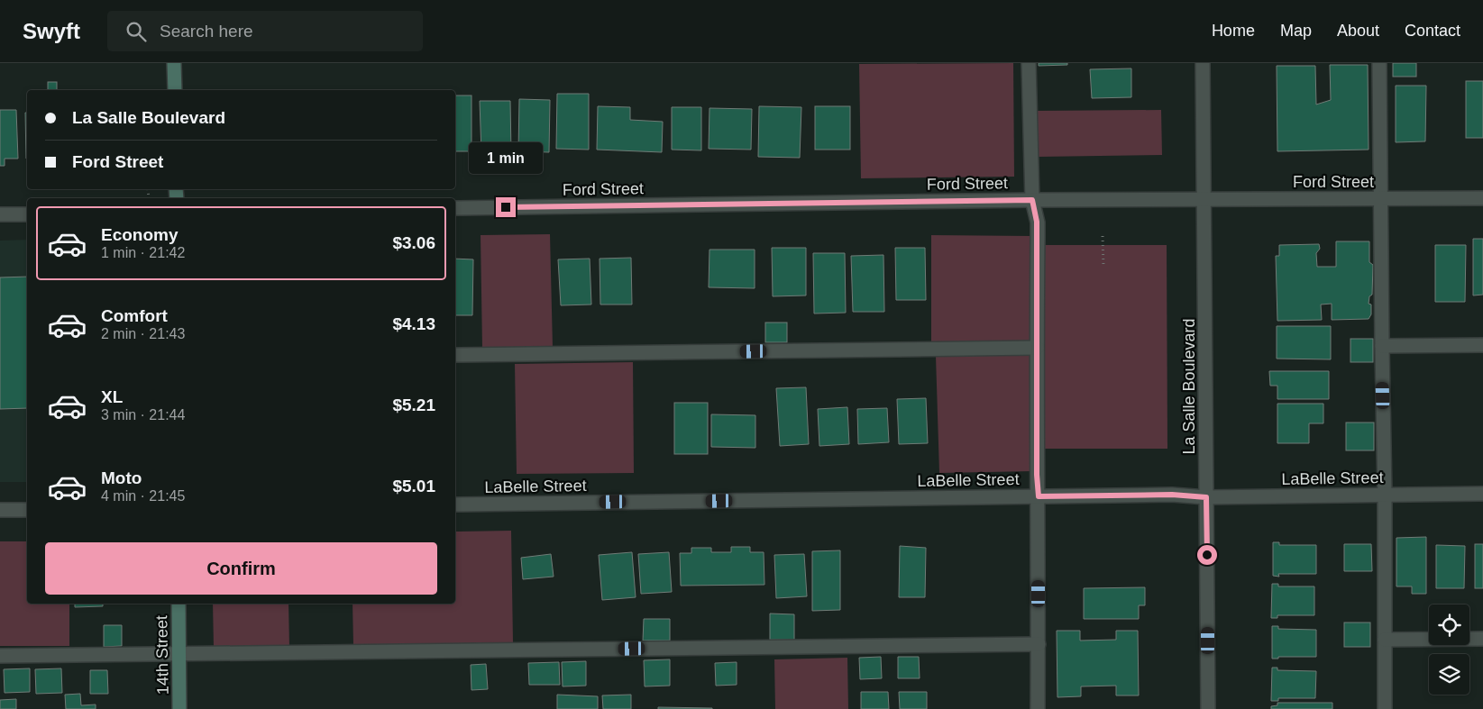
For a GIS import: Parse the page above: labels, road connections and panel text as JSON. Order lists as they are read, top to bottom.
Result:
{
  "streets": {
    "street": [
      "Ford Street",
      "La Salle Boulevard",
      "LaBelle Street",
      "14th Street"
    ]
  },
  "crossings": [
    ["Ford Street", "La Salle Boulevard"],
    ["La Salle Boulevard", "LaBelle Street"]
  ],
  "page": {
    "header": "Swyft",
    "search": "Search here",
    "nav": [
      "Home",
      "Map",
      "About",
      "Contact"
    ],
    "banner": ["La Salle Boulevard", "Ford Street"],
    "bubble": "1 min",
    "list": [
      {
        "name": "Economy",
        "note": "1 min · 21:42",
        "value": "$3.06"
      },
      {
        "name": "Comfort",
        "note": "2 min · 21:43",
        "value": "$4.13"
      },
      {
        "name": "XL",
        "note": "3 min · 21:44",
        "value": "$5.21"
      },
      {
        "name": "Moto",
        "note": "4 min · 21:45",
        "value": "$5.01"
      }
    ],
    "buttons": "Confirm"
  }
}
